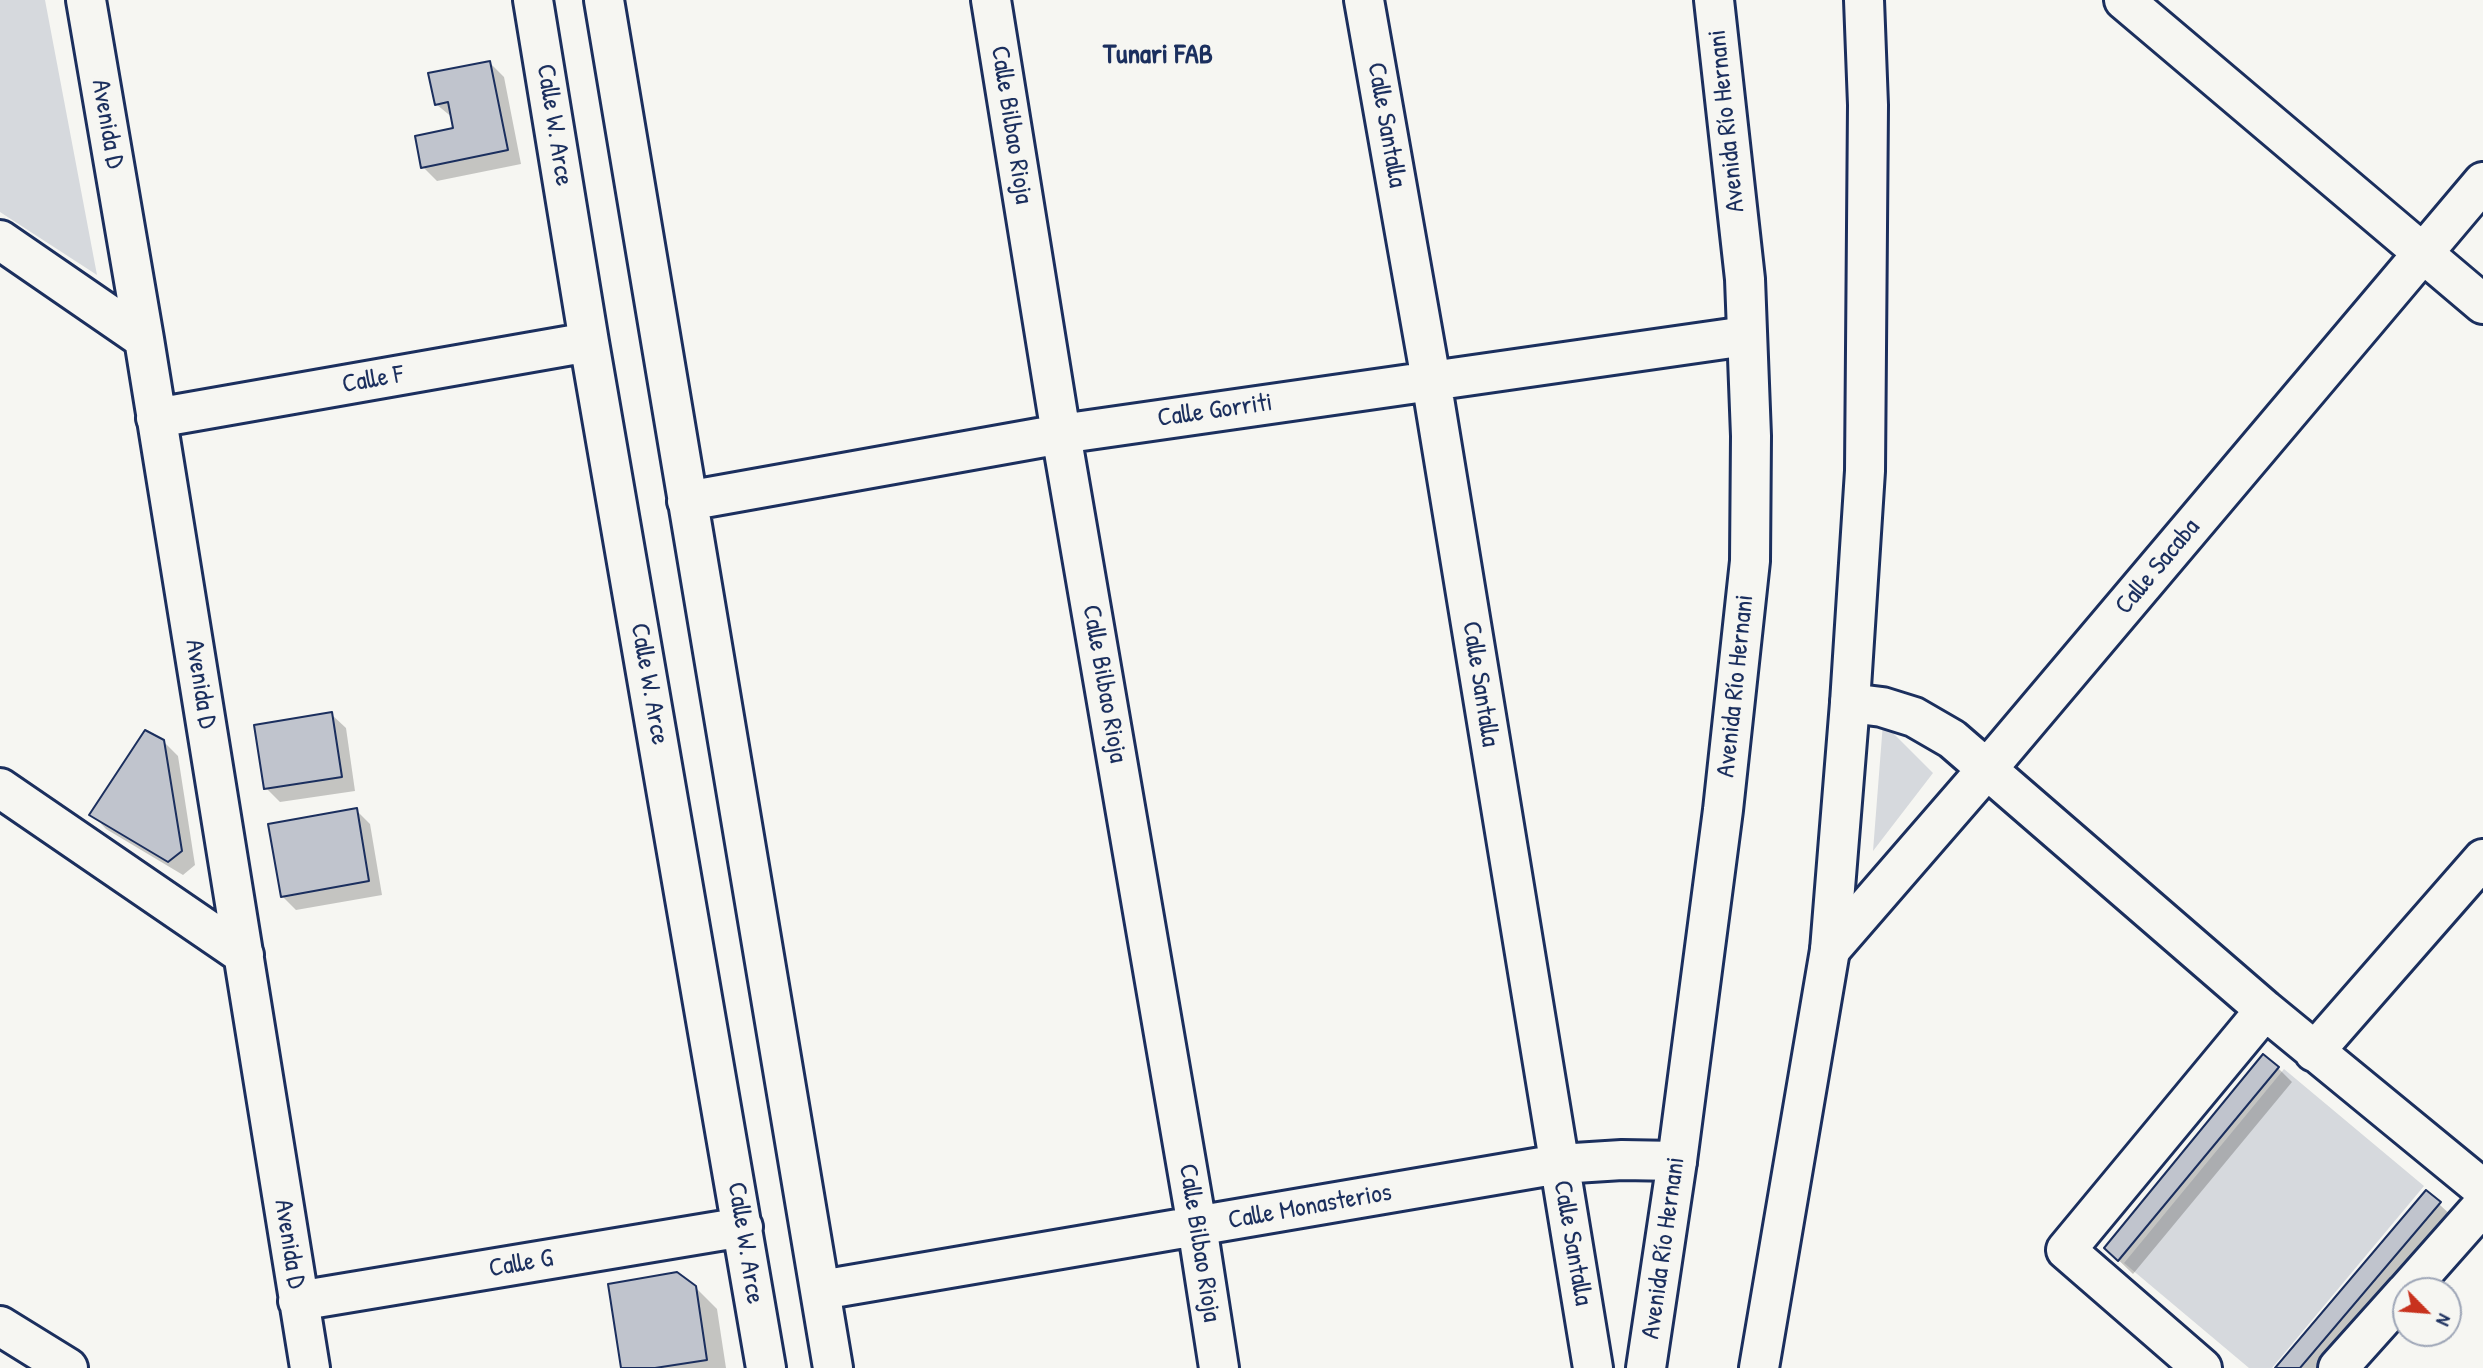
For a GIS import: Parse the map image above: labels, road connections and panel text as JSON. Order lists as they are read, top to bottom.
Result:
{
  "streets": {
    "street": [
      "Avenida Río Hernani",
      "Avenida D",
      "Calle W. Arce",
      "Calle Bilbao Rioja",
      "Calle Santalla",
      "Calle F",
      "Calle Gorriti",
      "Calle Sacaba",
      "Calle Monasterios",
      "Calle G"
    ]
  },
  "crossings": [
    ["Avenida Río Hernani", "Calle Gorriti"],
    ["Avenida Río Hernani", "Calle Monasterios"],
    ["Avenida D", "Calle F"],
    ["Avenida D", "Calle G"],
    ["Calle W. Arce", "Calle F"],
    ["Calle W. Arce", "Calle G"],
    ["Calle Bilbao Rioja", "Calle Gorriti"],
    ["Calle Bilbao Rioja", "Calle Monasterios"],
    ["Calle Santalla", "Calle Gorriti"],
    ["Calle Santalla", "Calle Monasterios"]
  ],
  "districts": ["Tunari FAB"],
  "north": "bottom right"
}
